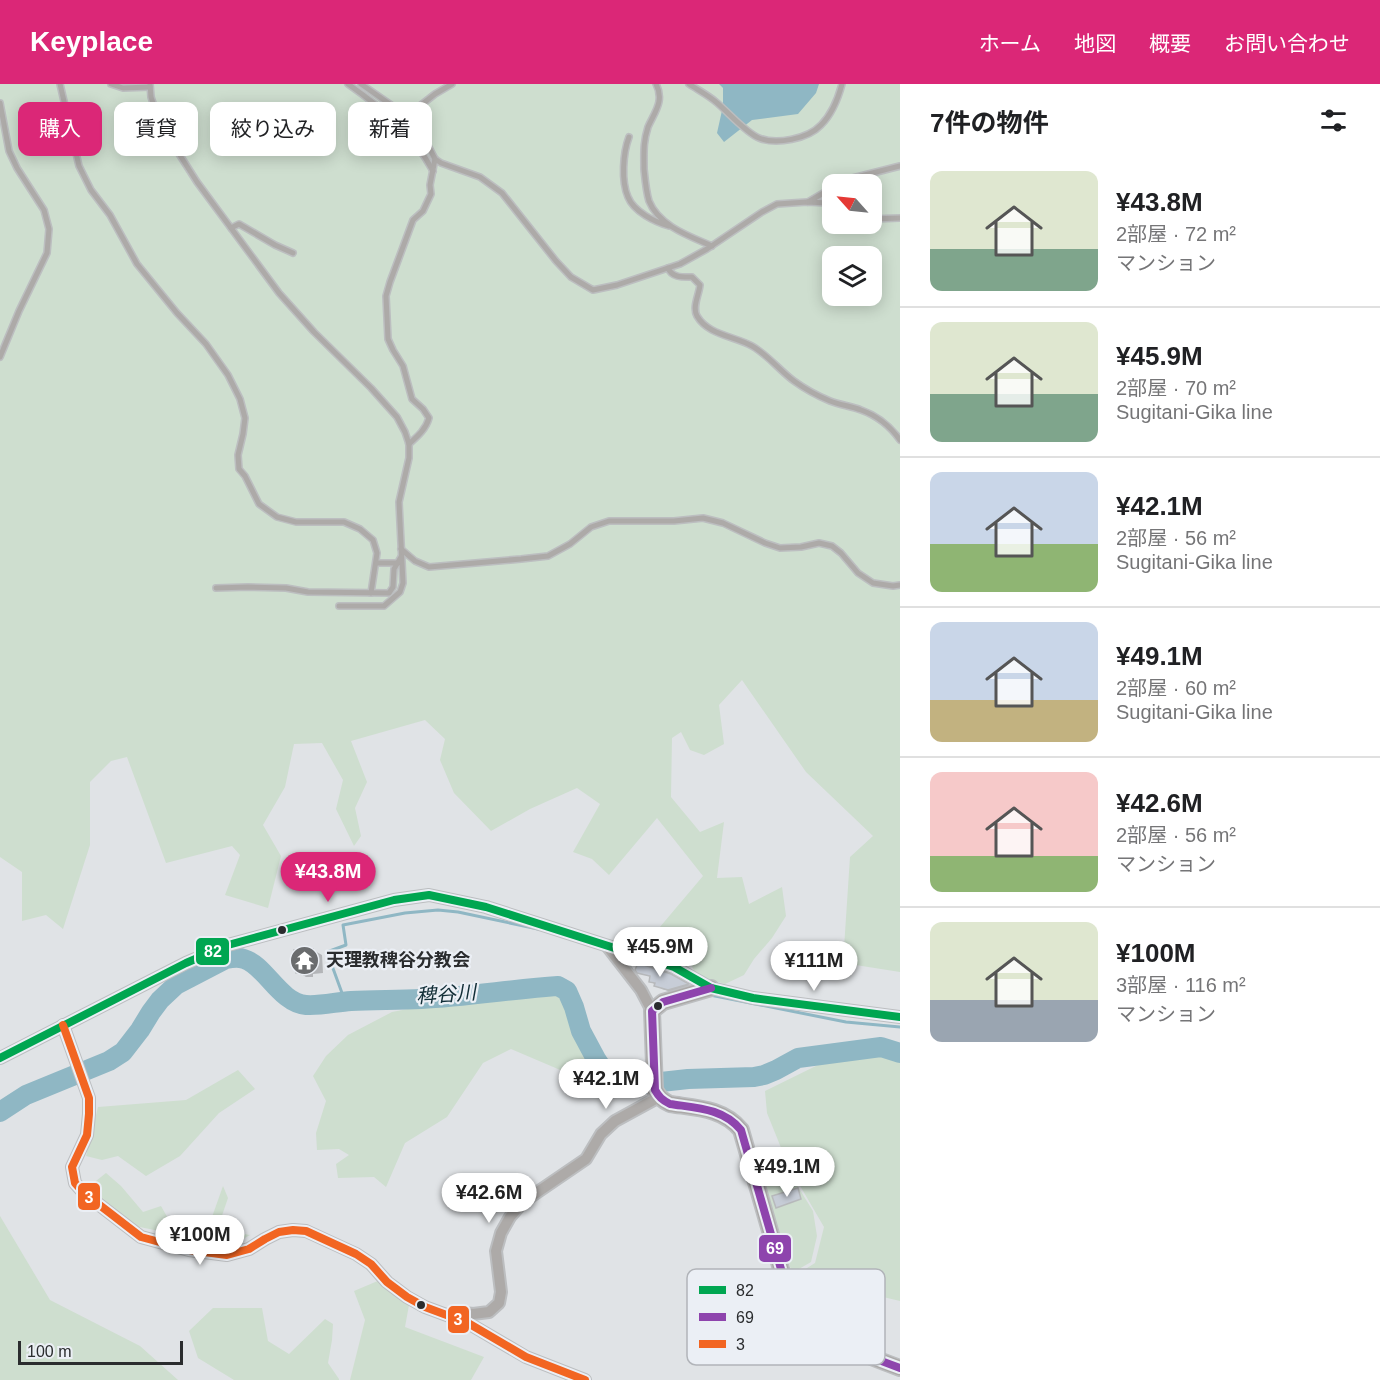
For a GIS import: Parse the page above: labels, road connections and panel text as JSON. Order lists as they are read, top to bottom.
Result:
{
  "water": ["稗谷川"],
  "places": {
    "temple": ["天理教稗谷分教会"]
  },
  "lines": ["transit line 82", "transit line 69", "transit line 3"],
  "legend": ["82", "69", "3"],
  "scale_bar": "100 m",
  "north": "top left",
  "page": {
    "header": "Keyplace",
    "nav": [
      "ホーム",
      "地図",
      "概要",
      "お問い合わせ"
    ],
    "heading": "7件の物件",
    "chip": [
      "購入",
      "賃貸",
      "絞り込み",
      "新着"
    ],
    "list": [
      {
        "name": "¥43.8M",
        "note": "2部屋 · 72 m² · マンション"
      },
      {
        "name": "¥45.9M",
        "note": "2部屋 · 70 m² · Sugitani-Gika line"
      },
      {
        "name": "¥42.1M",
        "note": "2部屋 · 56 m² · Sugitani-Gika line"
      },
      {
        "name": "¥49.1M",
        "note": "2部屋 · 60 m² · Sugitani-Gika line"
      },
      {
        "name": "¥42.6M",
        "note": "2部屋 · 56 m² · マンション"
      },
      {
        "name": "¥100M",
        "note": "3部屋 · 116 m² · マンション"
      }
    ],
    "price": [
      "¥43.8M",
      "¥45.9M",
      "¥111M",
      "¥42.1M",
      "¥49.1M",
      "¥42.6M",
      "¥100M"
    ],
    "scale": "100 m"
  }
}
